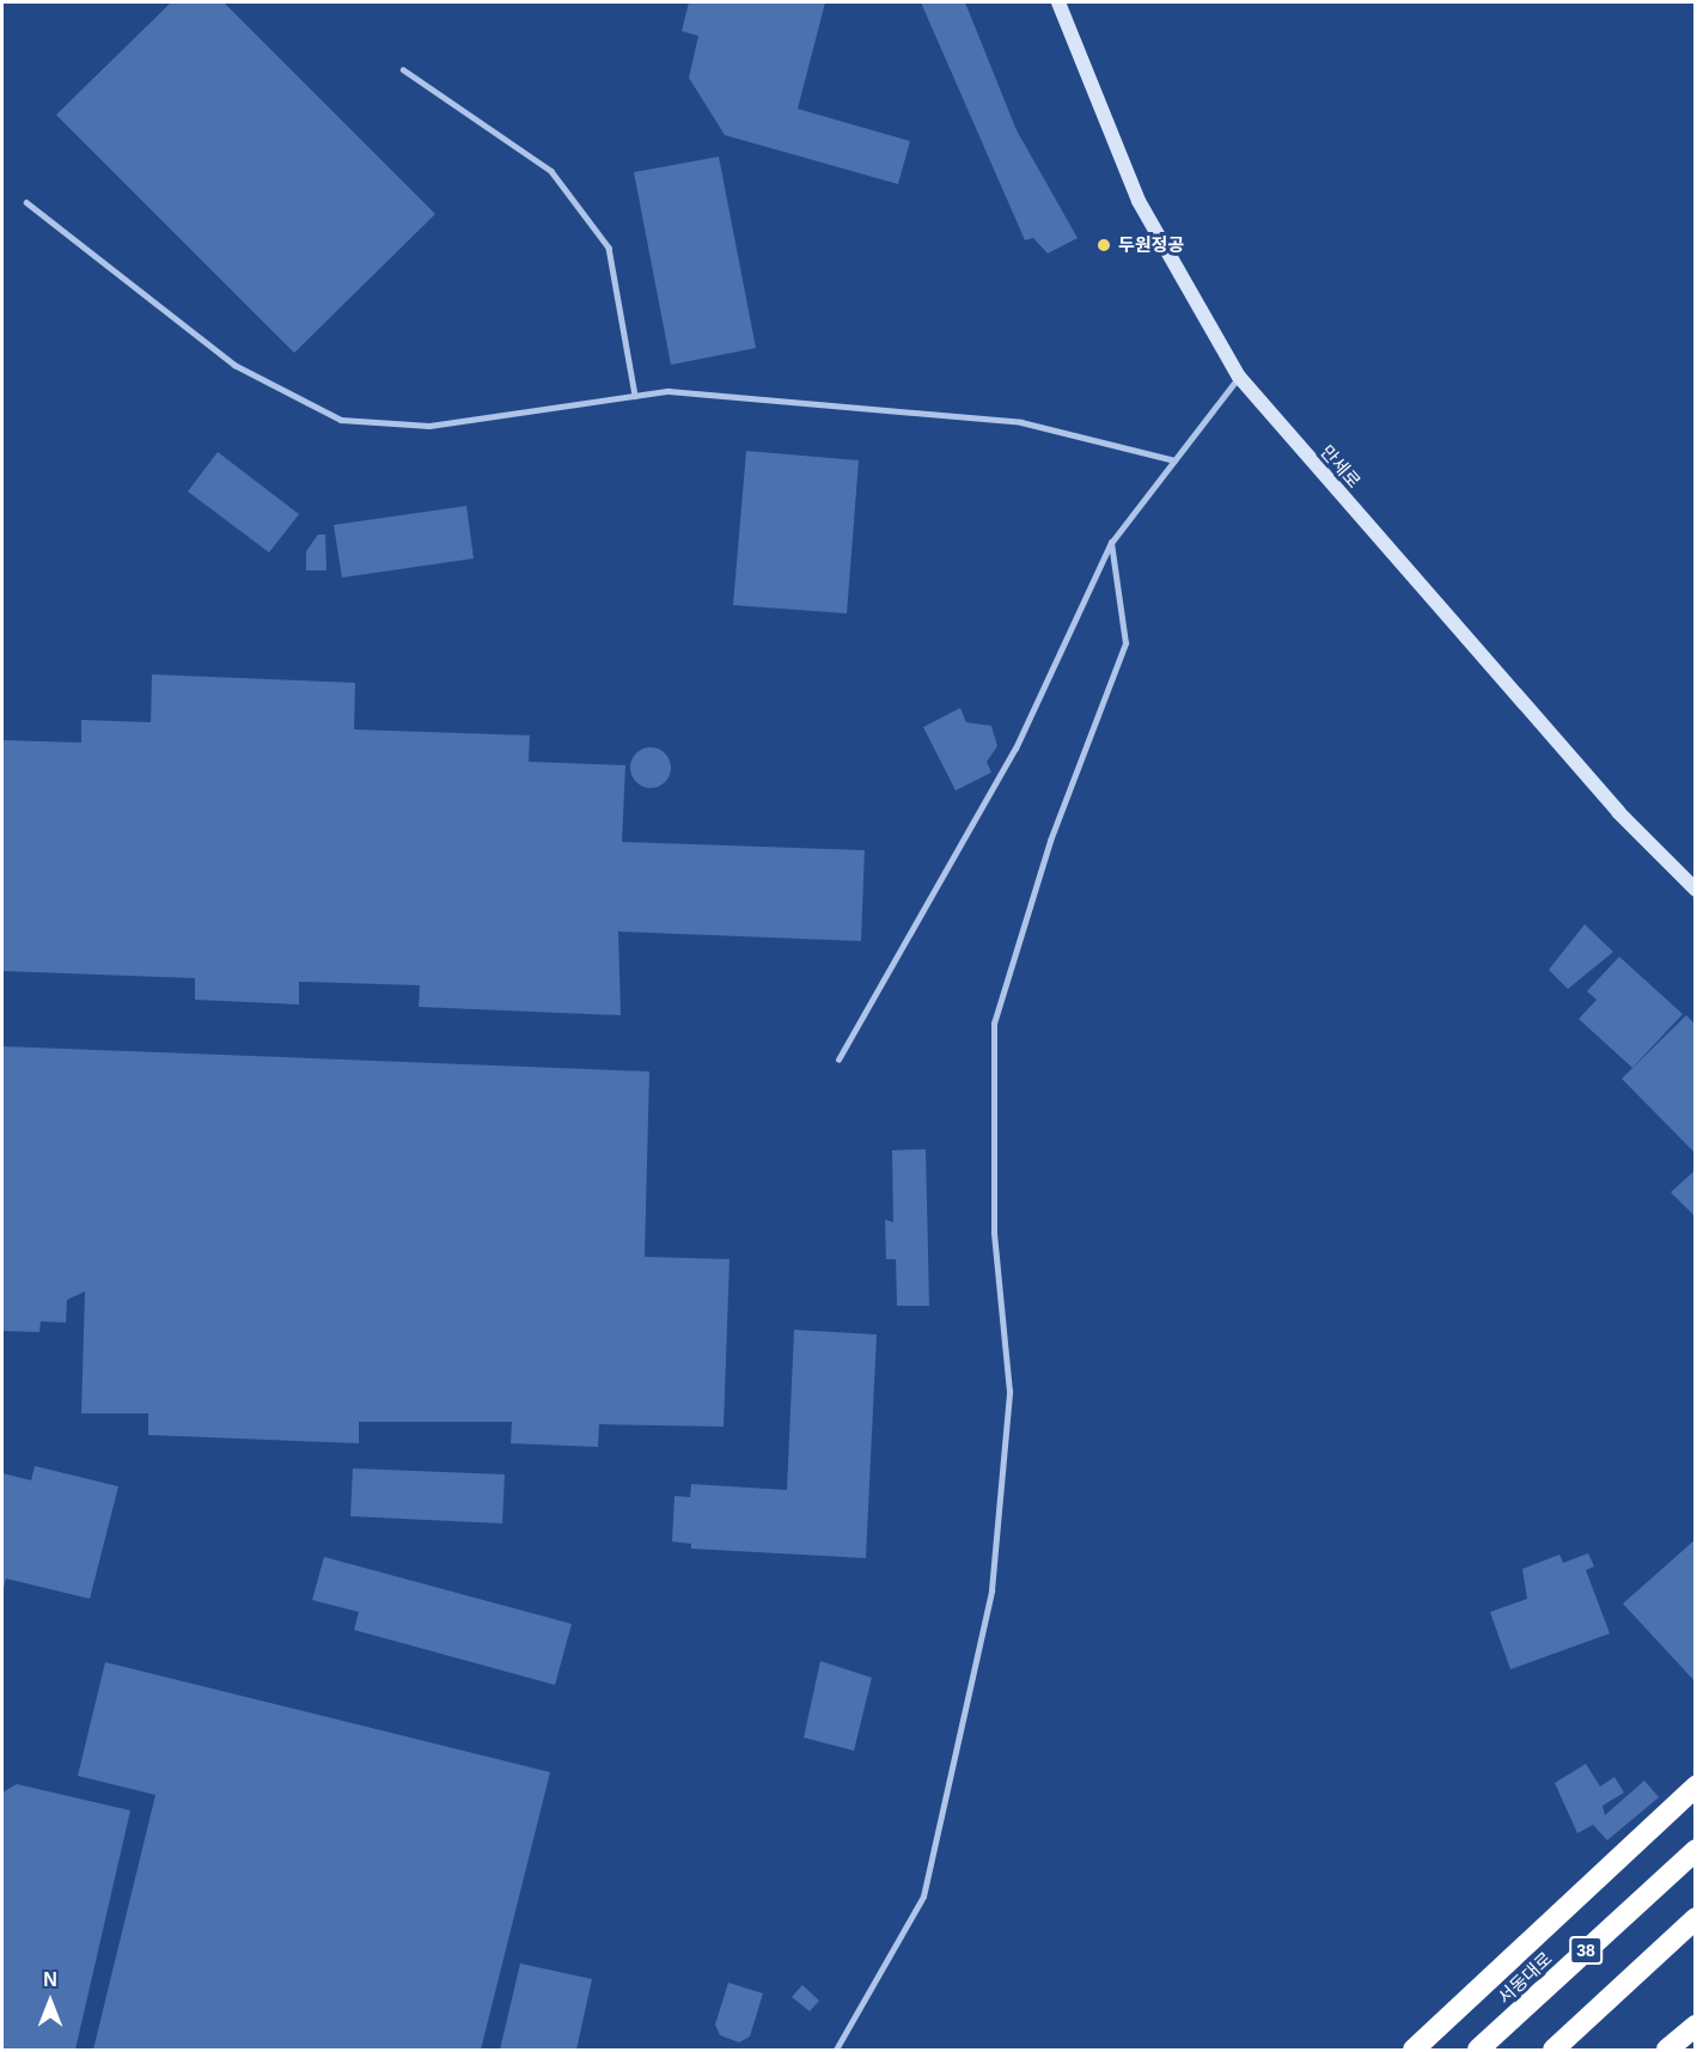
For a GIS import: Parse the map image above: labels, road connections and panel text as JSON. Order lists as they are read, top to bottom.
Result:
{
  "streets": {
    "highway": ["38", "서동대로"],
    "main road": ["만세로"]
  },
  "places": ["두원정공"],
  "north": "top"
}
